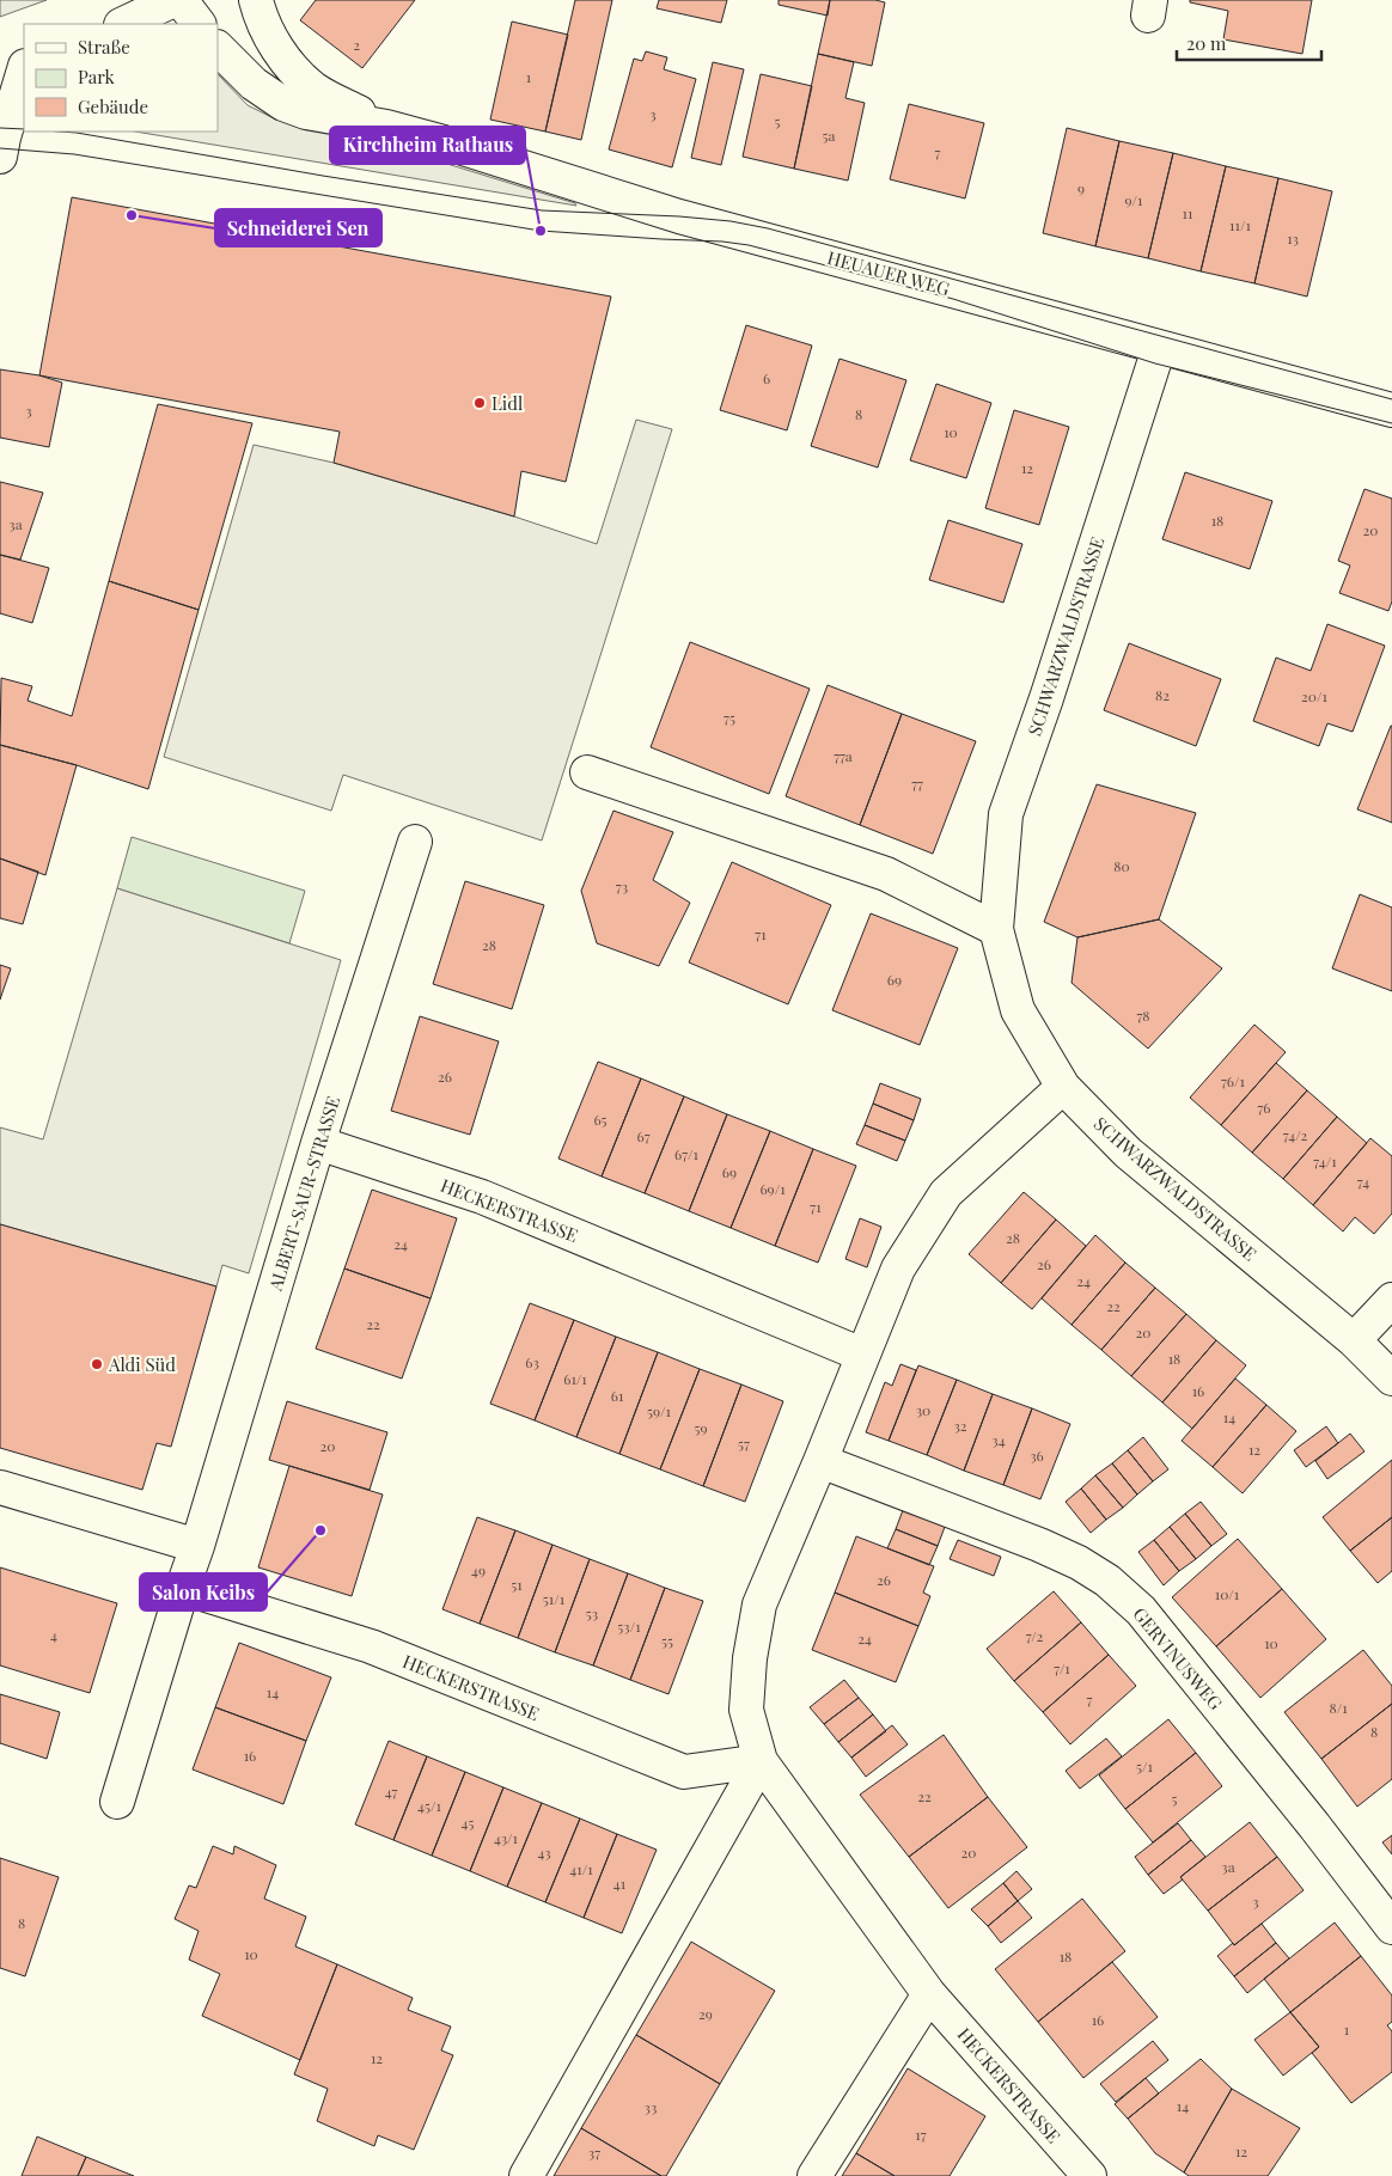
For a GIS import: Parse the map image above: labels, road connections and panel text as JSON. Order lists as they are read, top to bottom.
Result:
{
  "streets": {
    "street": [
      "HEUAUER WEG",
      "SCHWARZWALDSTRASSE",
      "ALBERT-SAUR-STRASSE",
      "HECKERSTRASSE",
      "GERVINUSWEG"
    ]
  },
  "crossings": [
    ["HEUAUER WEG", "SCHWARZWALDSTRASSE"],
    ["SCHWARZWALDSTRASSE", "HECKERSTRASSE"],
    ["ALBERT-SAUR-STRASSE", "HECKERSTRASSE"],
    ["HECKERSTRASSE", "GERVINUSWEG"]
  ],
  "places": [
    "Schneiderei Sen",
    "Kirchheim Rathaus",
    "Lidl",
    "Aldi Süd",
    "Salon Keibs"
  ],
  "house_numbers": [
    "2",
    "1",
    "3",
    "5",
    "5a",
    "7",
    "9",
    "9/1",
    "11",
    "11/1",
    "13",
    "6",
    "3",
    "8",
    "10",
    "12",
    "18",
    "3a",
    "20",
    "82",
    "20/1",
    "75",
    "77a",
    "77",
    "80",
    "73",
    "71",
    "28",
    "69",
    "78",
    "26",
    "76/1",
    "76",
    "65",
    "74/2",
    "67",
    "67/1",
    "74/1",
    "69",
    "74",
    "69/1",
    "71",
    "28",
    "24",
    "26",
    "24",
    "22",
    "22",
    "20",
    "18",
    "63",
    "61/1",
    "16",
    "61",
    "30",
    "59/1",
    "14",
    "32",
    "59",
    "34",
    "57",
    "20",
    "12",
    "36",
    "49",
    "26",
    "51",
    "10/1",
    "51/1",
    "53",
    "53/1",
    "4",
    "7/2",
    "24",
    "55",
    "10",
    "7/1",
    "14",
    "7",
    "8/1",
    "8",
    "16",
    "5/1",
    "47",
    "22",
    "5",
    "45/1",
    "45",
    "43/1",
    "43",
    "20",
    "3a",
    "41/1",
    "41",
    "3",
    "8",
    "10",
    "18",
    "29",
    "16",
    "1",
    "12",
    "14",
    "33",
    "17",
    "12",
    "37"
  ],
  "legend": ["Straße", "Park", "Gebäude"],
  "scale_bar": "20 m"
}
